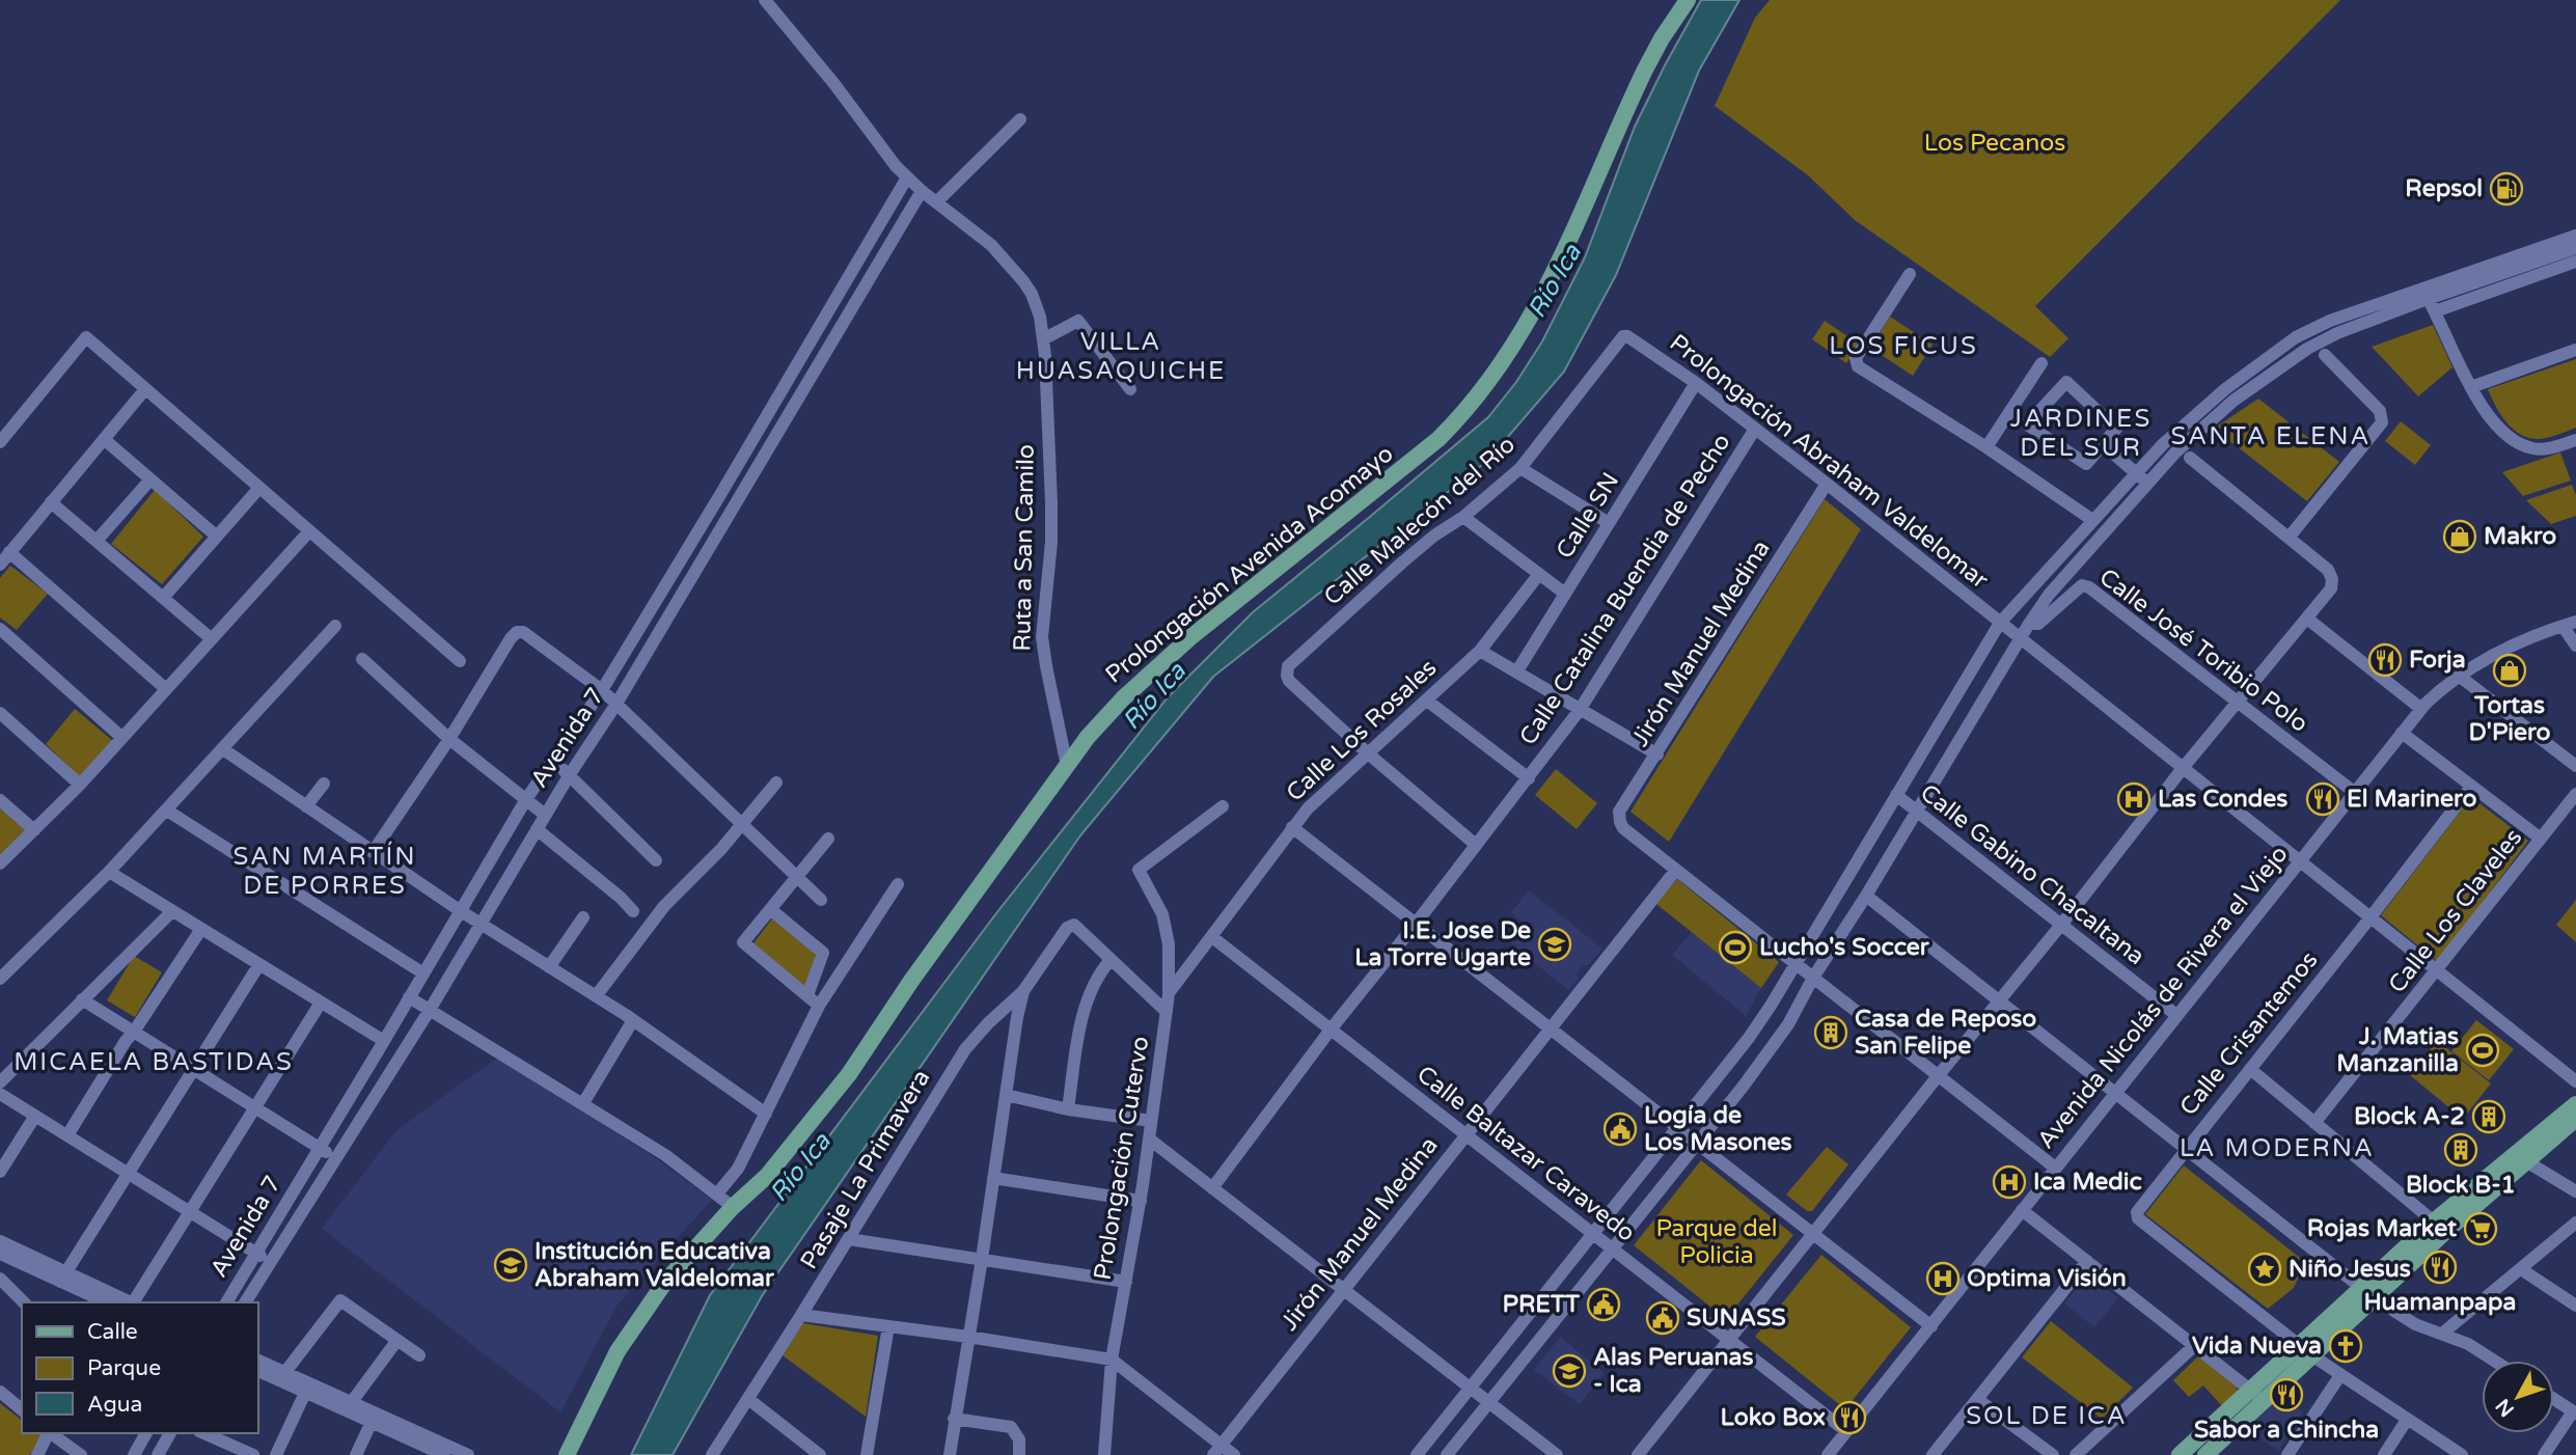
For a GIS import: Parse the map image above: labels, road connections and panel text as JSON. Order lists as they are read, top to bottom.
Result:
{
  "streets": {
    "main road": ["Prolongación Avenida Acomayo"],
    "street": [
      "Prolongación Abraham Valdelomar",
      "Calle SN",
      "Calle Malecón del Río",
      "Ruta a San Camilo",
      "Calle Catalina Buendia de Pecho",
      "Jirón Manuel Medina",
      "Calle José Toribio Polo",
      "Calle Los Rosales",
      "Avenida 7",
      "Calle Gabino Chacaltana",
      "Calle Los Claveles",
      "Avenida Nicolás de Rivera el Viejo",
      "Calle Crisantemos",
      "Calle Baltazar Caravedo",
      "Prolongación Cutervo",
      "Pasaje La Primavera"
    ]
  },
  "crossings": [
    ["Prolongación Abraham Valdelomar", "Calle SN"],
    ["Prolongación Abraham Valdelomar", "Calle Malecón del Río"],
    ["Prolongación Abraham Valdelomar", "Calle Catalina Buendia de Pecho"],
    ["Prolongación Abraham Valdelomar", "Jirón Manuel Medina"],
    ["Prolongación Abraham Valdelomar", "Calle Los Claveles"],
    ["Prolongación Abraham Valdelomar", "Avenida Nicolás de Rivera el Viejo"],
    ["Prolongación Abraham Valdelomar", "Calle Crisantemos"],
    ["Calle Malecón del Río", "Calle Los Rosales"],
    ["Ruta a San Camilo", "Prolongación Avenida Acomayo"],
    ["Ruta a San Camilo", "Avenida 7"],
    ["Calle Catalina Buendia de Pecho", "Calle Baltazar Caravedo"],
    ["Jirón Manuel Medina", "Calle Baltazar Caravedo"],
    ["Calle José Toribio Polo", "Avenida Nicolás de Rivera el Viejo"],
    ["Calle Los Rosales", "Calle Baltazar Caravedo"],
    ["Calle Los Rosales", "Prolongación Cutervo"],
    ["Calle Gabino Chacaltana", "Avenida Nicolás de Rivera el Viejo"],
    ["Avenida Nicolás de Rivera el Viejo", "Calle Baltazar Caravedo"]
  ],
  "districts": [
    "VILLA HUASAQUICHE",
    "LOS FICUS",
    "JARDINES DEL SUR",
    "SANTA ELENA",
    "SAN MARTÍN DE PORRES",
    "MICAELA BASTIDAS",
    "LA MODERNA",
    "SOL DE ICA"
  ],
  "water": ["Río Ica"],
  "parks": ["Los Pecanos", "Parque del Policia"],
  "places": {
    "fuel station": ["Repsol"],
    "shop": ["Makro", "Tortas D'Piero"],
    "restaurant": [
      "Forja",
      "El Marinero",
      "Huamanpapa",
      "Sabor a Chincha",
      "Loko Box"
    ],
    "hospital": ["Las Condes", "Ica Medic", "Optima Visión"],
    "school or university": ["I.E. Jose De La Torre Ugarte", "Institución Educativa Abraham Valdelomar", "Alas Peruanas - Ica"],
    "sports": ["Lucho's Soccer", "J. Matias Manzanilla"],
    "building": ["Casa de Reposo San Felipe", "Block A-2", "Block B-1"],
    "public building": ["Logía de Los Masones", "PRETT", "SUNASS"],
    "supermarket": ["Rojas Market"],
    "place": ["Niño Jesus"],
    "church": ["Vida Nueva"]
  },
  "legend": ["Calle", "Parque", "Agua"],
  "north": "bottom left"
}
